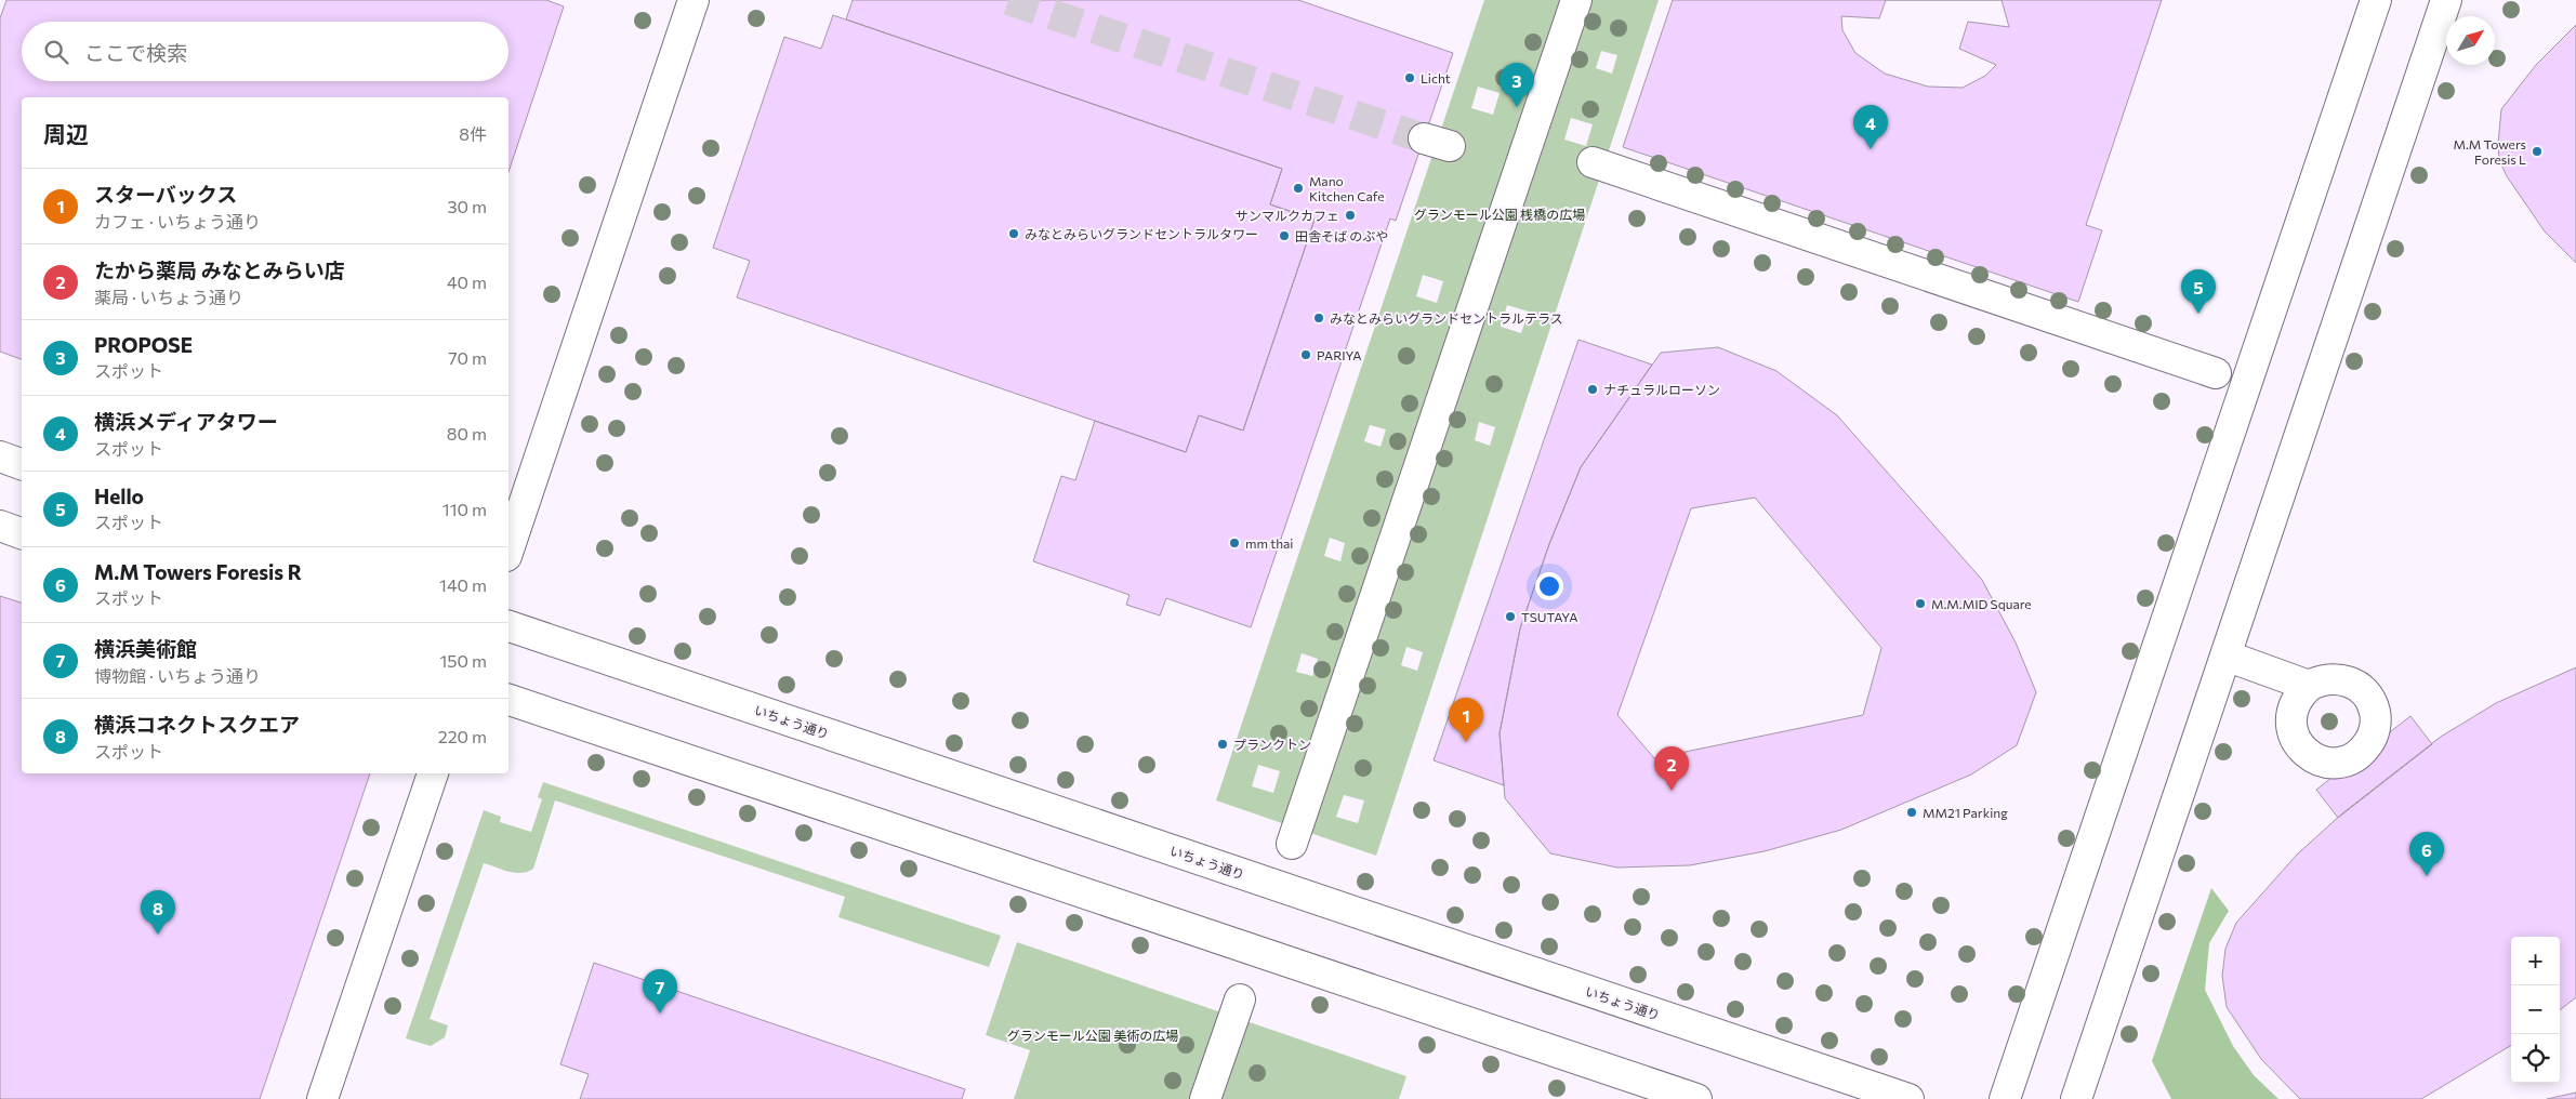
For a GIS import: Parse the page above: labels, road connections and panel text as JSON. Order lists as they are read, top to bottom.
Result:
{
  "streets": {
    "street": ["いちょう通り"]
  },
  "parks": ["グランモール公園 桟橋の広場", "グランモール公園 美術の広場"],
  "places": [
    "Licht",
    "M.M Towers Foresis L",
    "Mano Kitchen Cafe",
    "サンマルクカフェ",
    "みなとみらいグランドセントラルタワー",
    "田舎そば のぶや",
    "みなとみらいグランドセントラルテラス",
    "PARIYA",
    "ナチュラルローソン",
    "mm thai",
    "M.M.MID Square",
    "TSUTAYA",
    "プランクトン",
    "MM21 Parking"
  ],
  "north": "top right",
  "page": {
    "search": "ここで検索",
    "pins": [
      "3",
      "4",
      "5",
      "1",
      "2",
      "6",
      "8",
      "7"
    ],
    "heading": ["周辺", "8件"],
    "list": [
      {
        "mark": "1",
        "name": "スターバックス",
        "note": "カフェ · いちょう通り",
        "value": "30 m"
      },
      {
        "mark": "2",
        "name": "たから薬局 みなとみらい店",
        "note": "薬局 · いちょう通り",
        "value": "40 m"
      },
      {
        "mark": "3",
        "name": "PROPOSE",
        "note": "スポット",
        "value": "70 m"
      },
      {
        "mark": "4",
        "name": "横浜メディアタワー",
        "note": "スポット",
        "value": "80 m"
      },
      {
        "mark": "5",
        "name": "Hello",
        "note": "スポット",
        "value": "110 m"
      },
      {
        "mark": "6",
        "name": "M.M Towers Foresis R",
        "note": "スポット",
        "value": "140 m"
      },
      {
        "mark": "7",
        "name": "横浜美術館",
        "note": "博物館 · いちょう通り",
        "value": "150 m"
      },
      {
        "mark": "8",
        "name": "横浜コネクトスクエア",
        "note": "スポット",
        "value": "220 m"
      }
    ],
    "map_buttons": ["+", "−"]
  }
}
